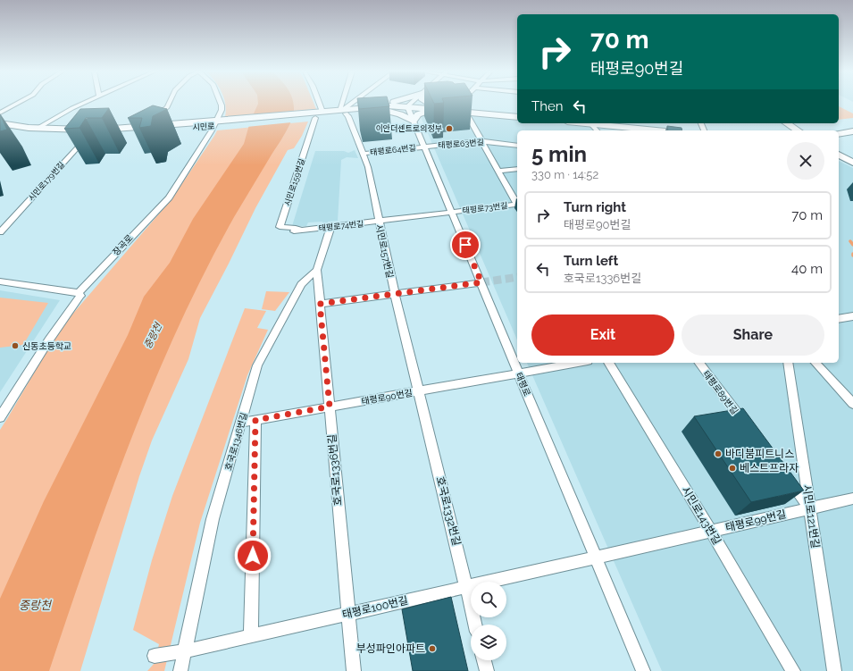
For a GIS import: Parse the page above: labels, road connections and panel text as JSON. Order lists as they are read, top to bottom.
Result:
{
  "streets": {
    "street": [
      "시민로",
      "태평로63번길",
      "태평로64번길",
      "시민로179번길",
      "시민로159번길",
      "태평로73번길",
      "태평로74번길",
      "장곡로",
      "시민로157번길",
      "태평로",
      "태평로89번길",
      "태평로90번길",
      "호국로1346번길",
      "호국로1336번길",
      "호국로1332번길",
      "시민로143번길",
      "시민로121번길",
      "태평로99번길",
      "태평로100번길"
    ]
  },
  "crossings": [
    ["시민로", "시민로179번길"],
    ["시민로", "시민로159번길"],
    ["시민로", "장곡로"],
    ["시민로", "시민로157번길"],
    ["시민로", "태평로"],
    ["태평로63번길", "태평로64번길"],
    ["태평로63번길", "태평로"],
    ["태평로64번길", "시민로157번길"],
    ["태평로64번길", "태평로"],
    ["시민로159번길", "태평로74번길"],
    ["태평로73번길", "태평로74번길"],
    ["태평로73번길", "태평로"],
    ["태평로74번길", "시민로157번길"],
    ["태평로74번길", "태평로"],
    ["시민로157번길", "태평로90번길"],
    ["시민로157번길", "호국로1332번길"],
    ["태평로", "태평로90번길"],
    ["태평로", "태평로99번길"],
    ["태평로", "태평로100번길"],
    ["태평로90번길", "호국로1346번길"],
    ["태평로90번길", "호국로1336번길"],
    ["태평로90번길", "호국로1332번길"],
    ["호국로1346번길", "호국로1336번길"],
    ["호국로1346번길", "태평로100번길"],
    ["호국로1336번길", "태평로100번길"],
    ["호국로1332번길", "태평로100번길"],
    ["시민로143번길", "태평로99번길"],
    ["시민로121번길", "태평로99번길"],
    ["태평로99번길", "태평로100번길"]
  ],
  "water": ["중랑천"],
  "places": [
    "이안더센트로의정부",
    "신동초등학교",
    "바디붐피트니스",
    "베스트프라자",
    "부성파인아파트"
  ],
  "page": {
    "turn": ["70 m", "태평로90번길"],
    "then": "Then",
    "heading": ["5 min", "330 m · 14:52"],
    "list": [
      {
        "name": "Turn right",
        "note": "태평로90번길",
        "value": "70 m"
      },
      {
        "name": "Turn left",
        "note": "호국로1336번길",
        "value": "40 m"
      }
    ],
    "buttons": ["Exit", "Share"]
  }
}
